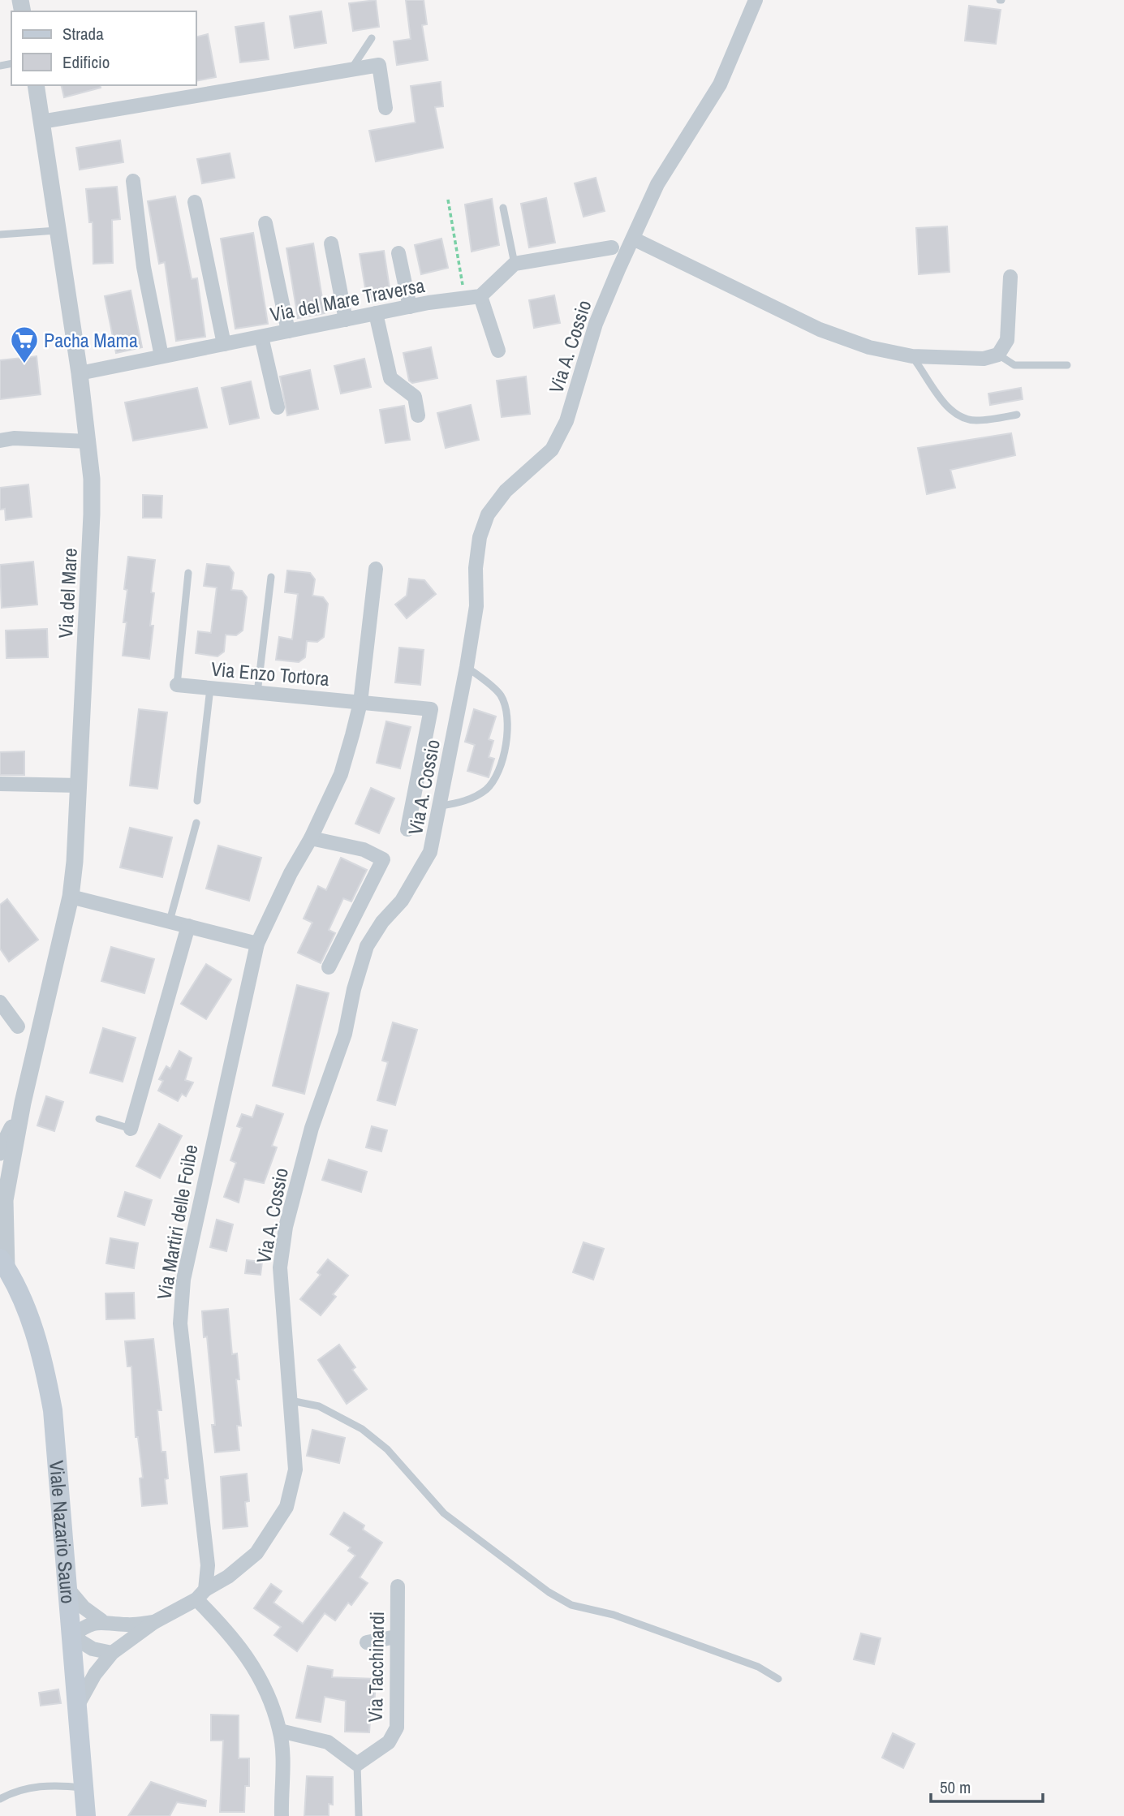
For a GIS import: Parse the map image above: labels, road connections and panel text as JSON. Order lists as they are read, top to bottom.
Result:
{
  "streets": {
    "main road": ["Viale Nazario Sauro"],
    "street": [
      "Via del Mare Traversa",
      "Via A. Cossio",
      "Via del Mare",
      "Via Enzo Tortora",
      "Via Martiri delle Foibe",
      "Via Tacchinardi"
    ]
  },
  "crossings": [
    ["Via del Mare Traversa", "Via del Mare"],
    ["Via A. Cossio", "Via Martiri delle Foibe"],
    ["Via del Mare", "Viale Nazario Sauro"]
  ],
  "places": {
    "supermarket": ["Pacha Mama"]
  },
  "legend": ["Strada", "Edificio"],
  "scale_bar": "50 m"
}
